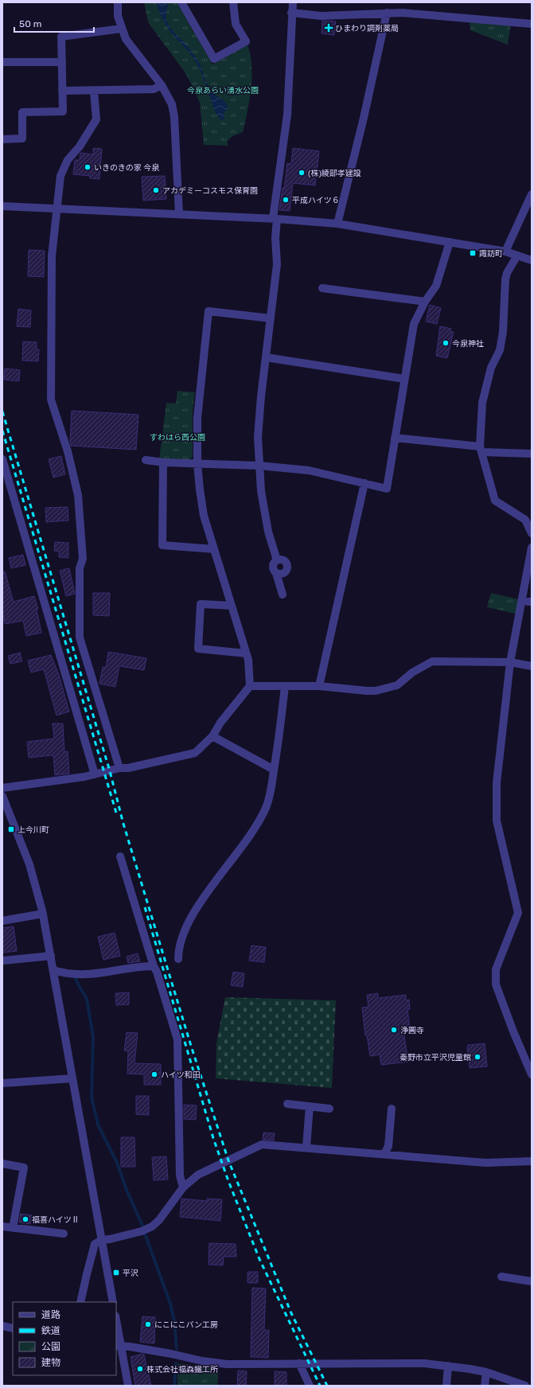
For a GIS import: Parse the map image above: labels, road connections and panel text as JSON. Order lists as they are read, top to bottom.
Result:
{
  "parks": ["今泉あらい湧水公園", "すわはら西公園"],
  "places": {
    "health": ["ひまわり調剤薬局"],
    "other": [
      "いきのきの家 今泉",
      "(株)綾部孝建設",
      "アカデミーコスモス保育園",
      "平成ハイツ６",
      "今泉神社",
      "浄圓寺",
      "秦野市立平沢児童館",
      "ハイツ和田",
      "福喜ハイツⅡ",
      "にこにこパン工房",
      "株式会社福森鐵工所"
    ],
    "transit": ["諏訪町", "上今川町", "平沢"]
  },
  "legend": [
    "道路",
    "鉄道",
    "公園",
    "建物"
  ],
  "scale_bar": "50 m"
}
